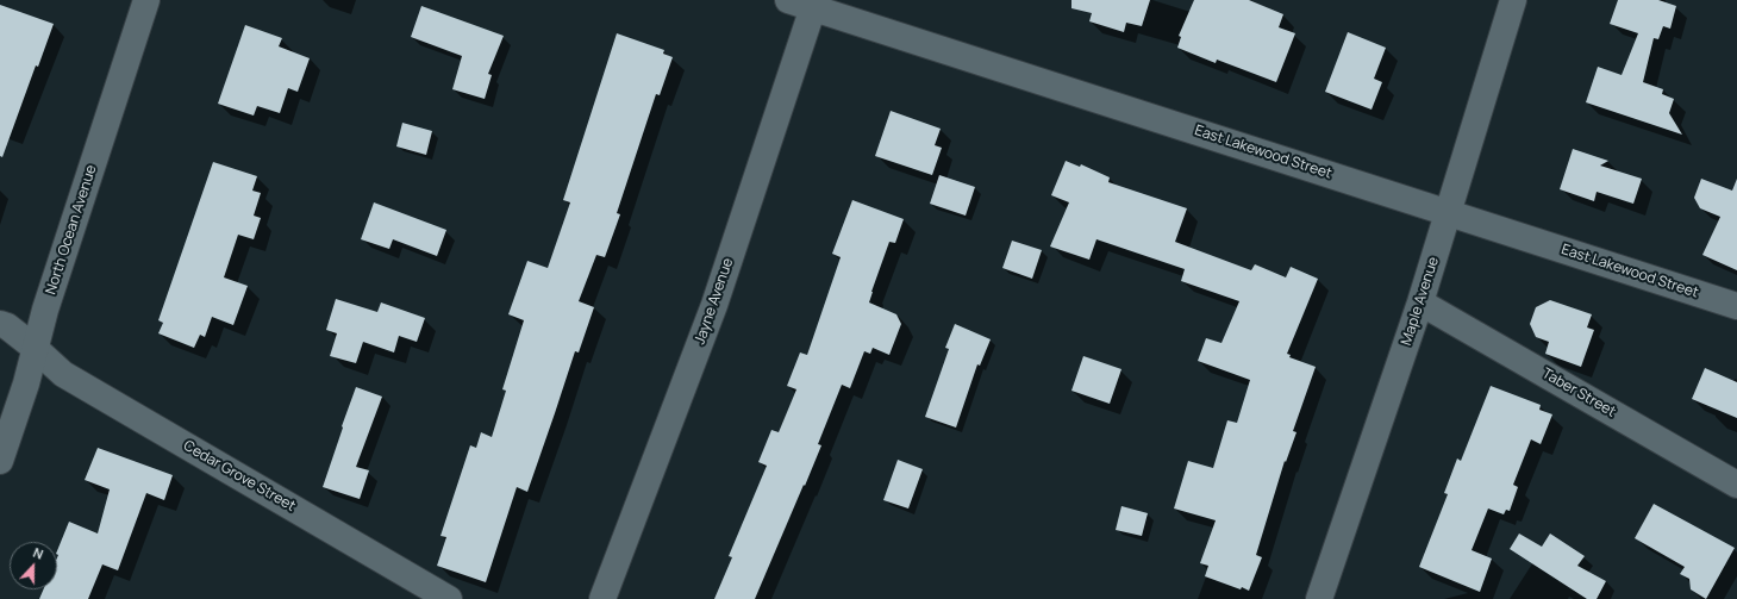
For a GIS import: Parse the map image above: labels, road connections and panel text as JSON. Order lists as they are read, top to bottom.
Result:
{
  "streets": {
    "street": [
      "East Lakewood Street",
      "North Ocean Avenue",
      "Jayne Avenue",
      "Maple Avenue",
      "Taber Street",
      "Cedar Grove Street"
    ]
  },
  "crossings": [
    ["East Lakewood Street", "Jayne Avenue"],
    ["East Lakewood Street", "Maple Avenue"],
    ["North Ocean Avenue", "Cedar Grove Street"],
    ["Maple Avenue", "Taber Street"]
  ],
  "north": "top"
}
